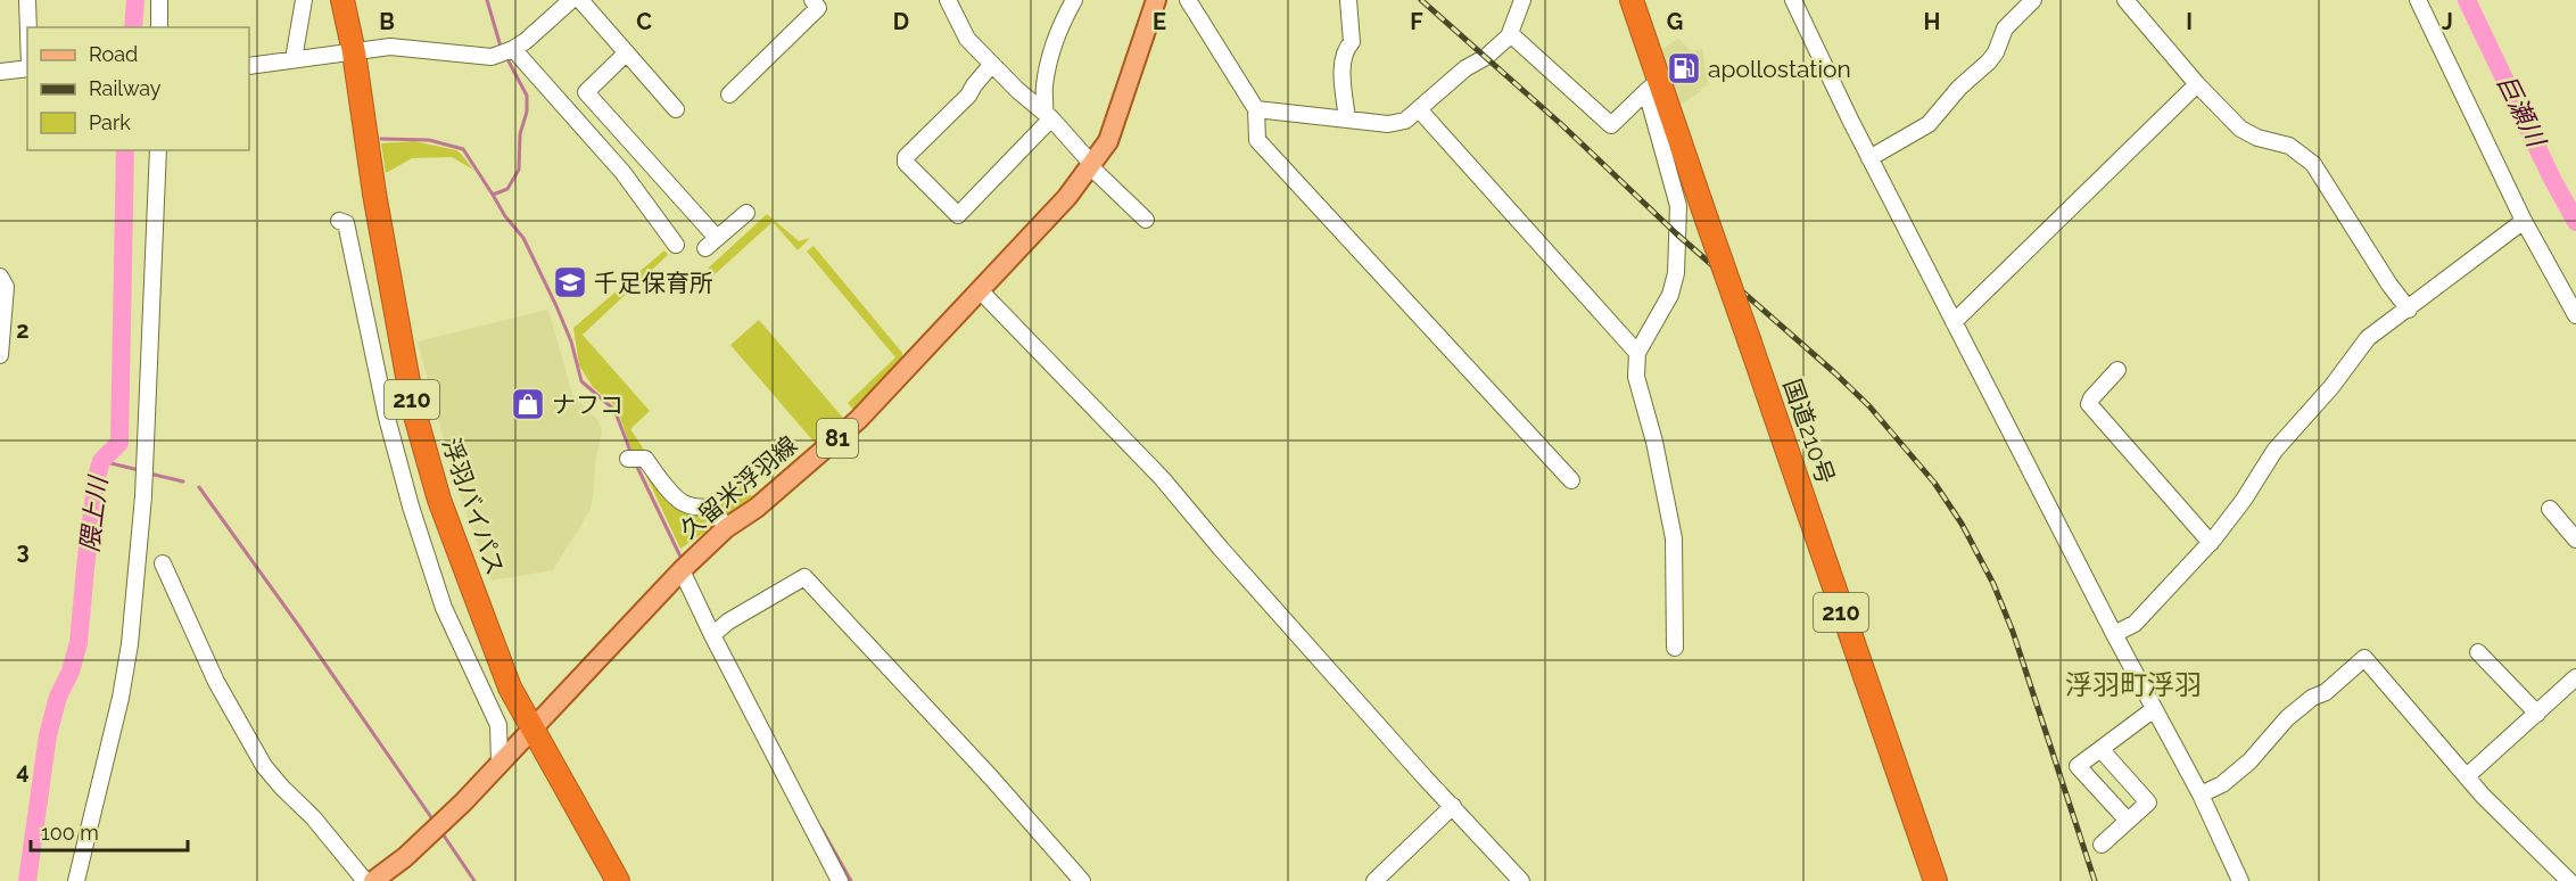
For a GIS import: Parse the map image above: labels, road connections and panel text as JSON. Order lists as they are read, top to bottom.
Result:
{
  "streets": {
    "highway": ["210", "国道210号", "浮羽バイパス"],
    "main road": ["81", "久留米浮羽線"]
  },
  "crossings": [
    ["久留米浮羽線", "浮羽バイパス"]
  ],
  "districts": ["浮羽町浮羽"],
  "water": ["巨瀬川", "隈上川"],
  "places": {
    "fuel station": ["apollostation"],
    "school or university": ["千足保育所"],
    "shop": ["ナフコ"]
  },
  "legend": ["Road", "Railway", "Park"],
  "scale_bar": "100 m",
  "grid": {
    "columns": [
      "B",
      "C",
      "D",
      "E",
      "F",
      "G",
      "H",
      "I",
      "J"
    ],
    "rows": ["2", "3", "4"]
  }
}
